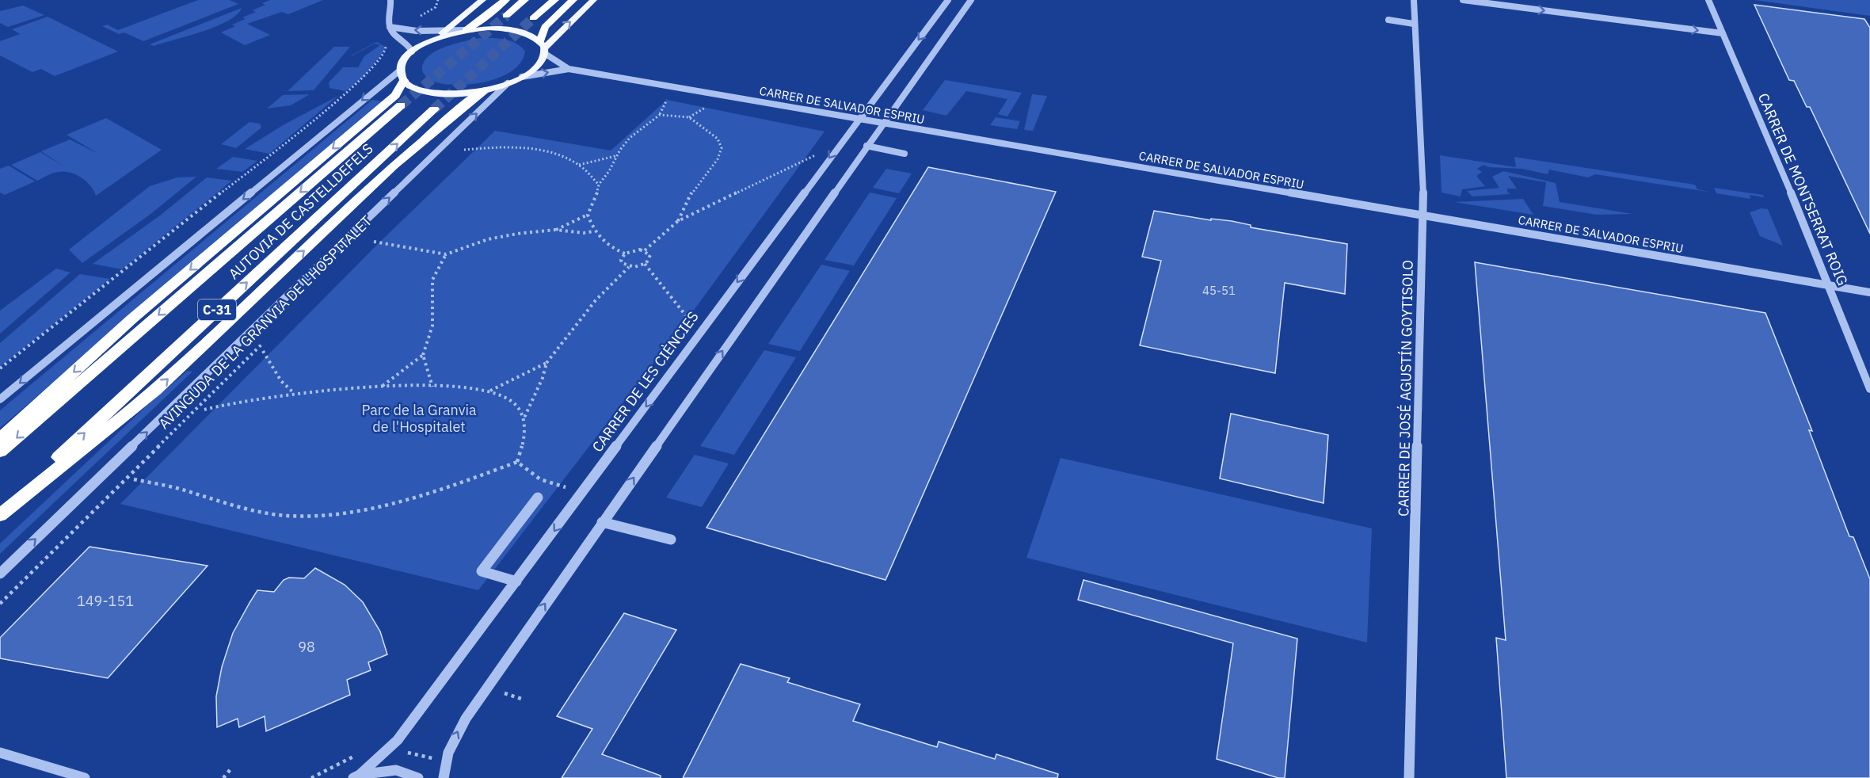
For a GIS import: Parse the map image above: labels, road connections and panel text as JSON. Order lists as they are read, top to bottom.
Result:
{
  "streets": {
    "highway": ["AUTOVIA DE CASTELLDEFELS", "C-31"],
    "street": [
      "CARRER DE SALVADOR ESPRIU",
      "CARRER DE MONTSERRAT ROIG",
      "AVINGUDA DE LA GRANVIA DE L'HOSPITALET",
      "CARRER DE LES CIÈNCIES",
      "CARRER DE JOSÉ AGUSTÍN GOYTISOLO"
    ]
  },
  "crossings": [
    ["CARRER DE SALVADOR ESPRIU", "CARRER DE MONTSERRAT ROIG"],
    ["CARRER DE SALVADOR ESPRIU", "CARRER DE LES CIÈNCIES"],
    ["CARRER DE SALVADOR ESPRIU", "CARRER DE JOSÉ AGUSTÍN GOYTISOLO"]
  ],
  "one_way": ["AVINGUDA DE LA GRANVIA DE L'HOSPITALET"],
  "parks": ["Parc de la Granvia de l'Hospitalet"],
  "house_numbers": ["45-51", "149-151", "98"]
}
